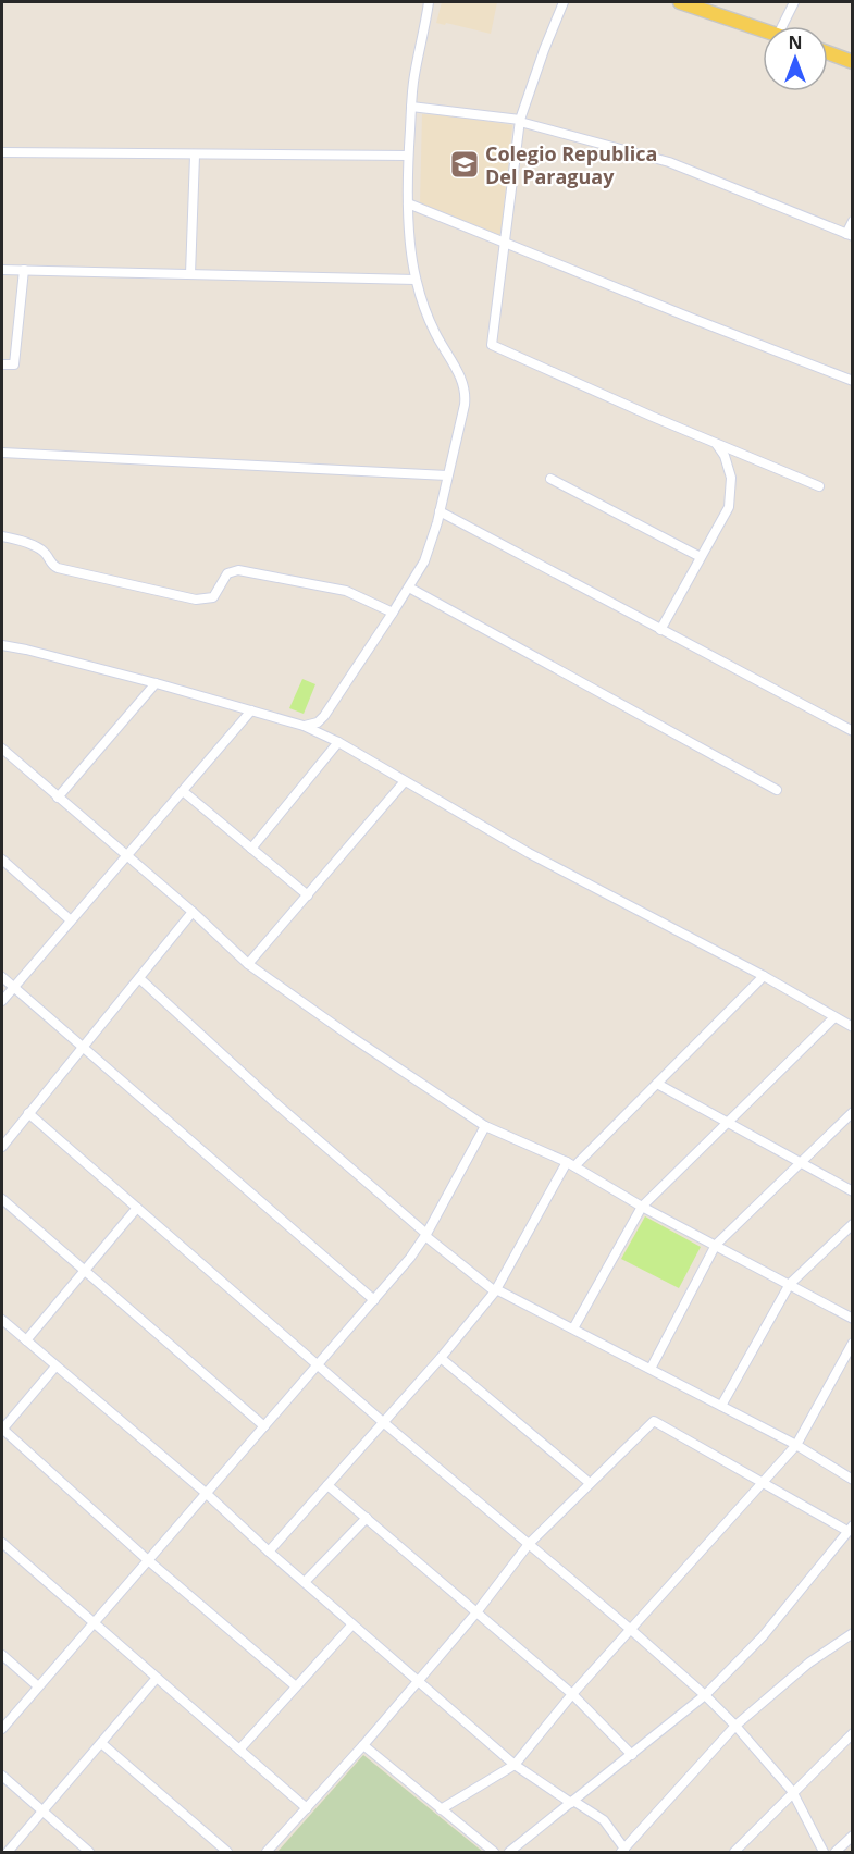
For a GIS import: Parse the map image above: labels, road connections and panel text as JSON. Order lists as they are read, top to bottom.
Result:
{
  "places": {
    "school or university": ["Colegio Republica Del Paraguay"]
  },
  "north": "top"
}
